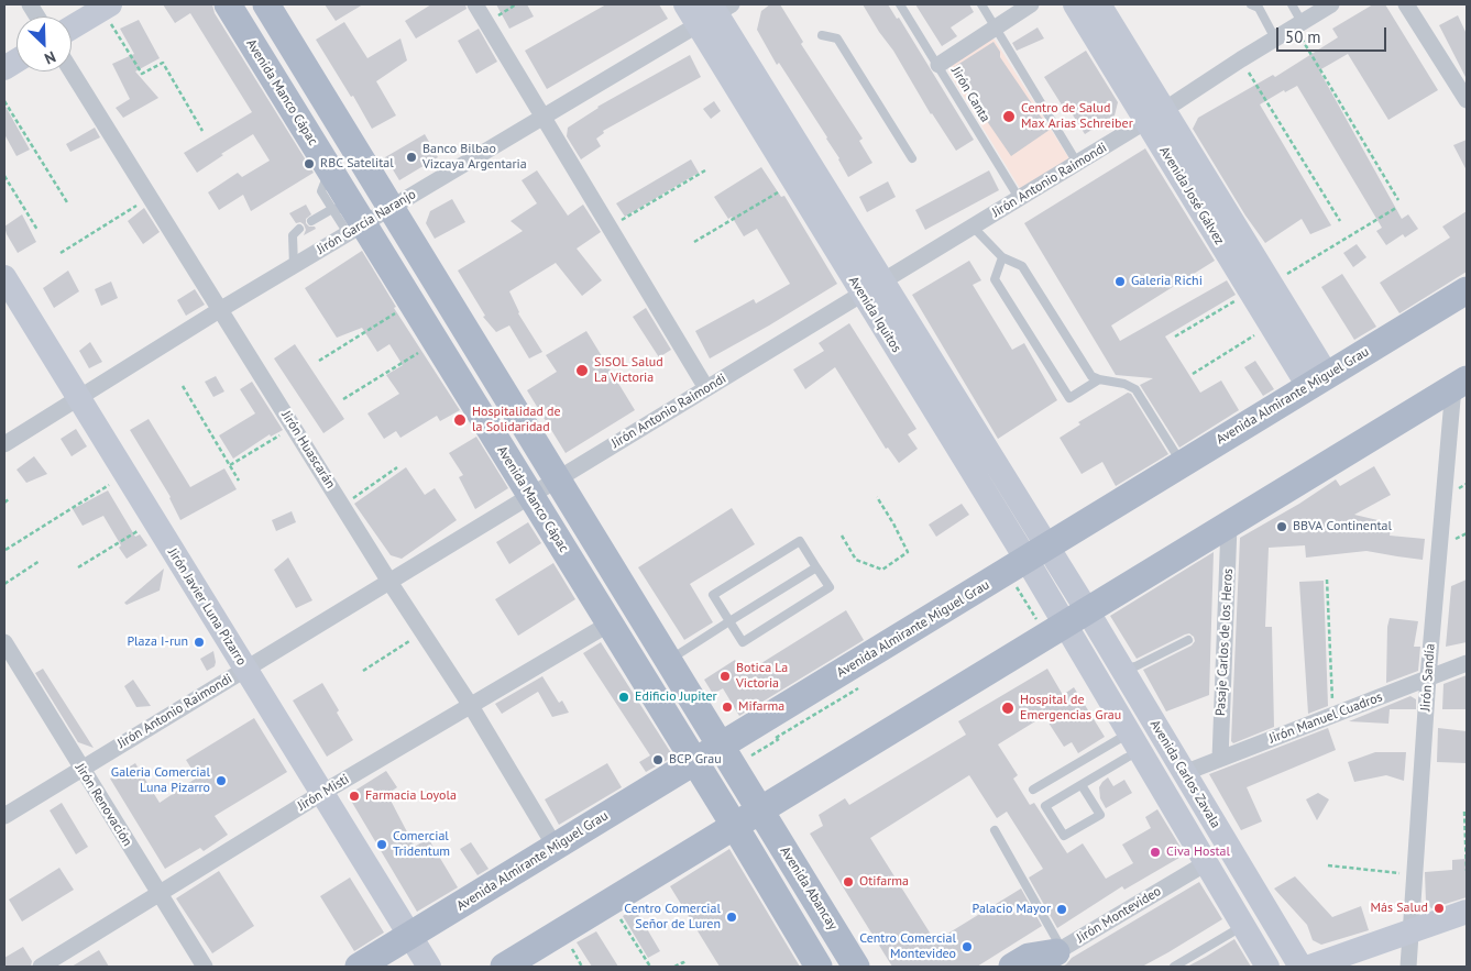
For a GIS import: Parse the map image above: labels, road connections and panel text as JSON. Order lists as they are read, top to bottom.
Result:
{
  "streets": {
    "main road": [
      "Avenida Manco Cápac",
      "Avenida José Gálvez",
      "Avenida Iquitos",
      "Avenida Almirante Miguel Grau",
      "Jirón Javier Luna Pizarro",
      "Avenida Carlos Zavala",
      "Avenida Abancay"
    ],
    "street": [
      "Jirón Antonio Raimondi",
      "Jirón García Naranjo",
      "Jirón Huascarán",
      "Pasaje Carlos de los Heros",
      "Jirón Sandía",
      "Jirón Manuel Cuadros",
      "Jirón Misti",
      "Jirón Renovación",
      "Jirón Montevideo"
    ],
    "lane": ["Jirón Canta"]
  },
  "crossings": [
    ["Avenida Manco Cápac", "Jirón Antonio Raimondi"],
    ["Avenida Manco Cápac", "Jirón García Naranjo"],
    ["Avenida Manco Cápac", "Avenida Almirante Miguel Grau"],
    ["Avenida Manco Cápac", "Jirón Misti"],
    ["Jirón Canta", "Jirón Antonio Raimondi"],
    ["Jirón Antonio Raimondi", "Avenida José Gálvez"],
    ["Jirón Antonio Raimondi", "Avenida Iquitos"],
    ["Jirón Antonio Raimondi", "Jirón Huascarán"],
    ["Jirón Antonio Raimondi", "Jirón Javier Luna Pizarro"],
    ["Jirón Antonio Raimondi", "Jirón Renovación"],
    ["Avenida José Gálvez", "Avenida Almirante Miguel Grau"],
    ["Jirón García Naranjo", "Avenida Iquitos"],
    ["Jirón García Naranjo", "Jirón Huascarán"],
    ["Jirón García Naranjo", "Jirón Javier Luna Pizarro"],
    ["Avenida Iquitos", "Avenida Almirante Miguel Grau"],
    ["Avenida Iquitos", "Avenida Carlos Zavala"],
    ["Avenida Almirante Miguel Grau", "Jirón Huascarán"],
    ["Avenida Almirante Miguel Grau", "Jirón Javier Luna Pizarro"],
    ["Jirón Huascarán", "Jirón Misti"],
    ["Jirón Javier Luna Pizarro", "Jirón Misti"],
    ["Pasaje Carlos de los Heros", "Jirón Manuel Cuadros"],
    ["Jirón Sandía", "Jirón Manuel Cuadros"],
    ["Jirón Manuel Cuadros", "Avenida Carlos Zavala"],
    ["Avenida Carlos Zavala", "Jirón Montevideo"],
    ["Jirón Misti", "Jirón Renovación"]
  ],
  "places": [
    "Centro de Salud Max Arias Schreiber",
    "Banco Bilbao Vizcaya Argentaria",
    "RBC Satelital",
    "Galeria Richi",
    "SISOL Salud La Victoria",
    "Hospitalidad de la Solidaridad",
    "BBVA Continental",
    "Plaza I-run",
    "Botica La Victoria",
    "Edificio Jupiter",
    "Mifarma",
    "Hospital de Emergencias Grau",
    "BCP Grau",
    "Galeria Comercial Luna Pizarro",
    "Farmacia Loyola",
    "Comercial Tridentum",
    "Civa Hostal",
    "Otifarma",
    "Más Salud",
    "Palacio Mayor",
    "Centro Comercial Señor de Luren",
    "Centro Comercial Montevideo"
  ],
  "scale_bar": "50 m",
  "north": "bottom right"
}
